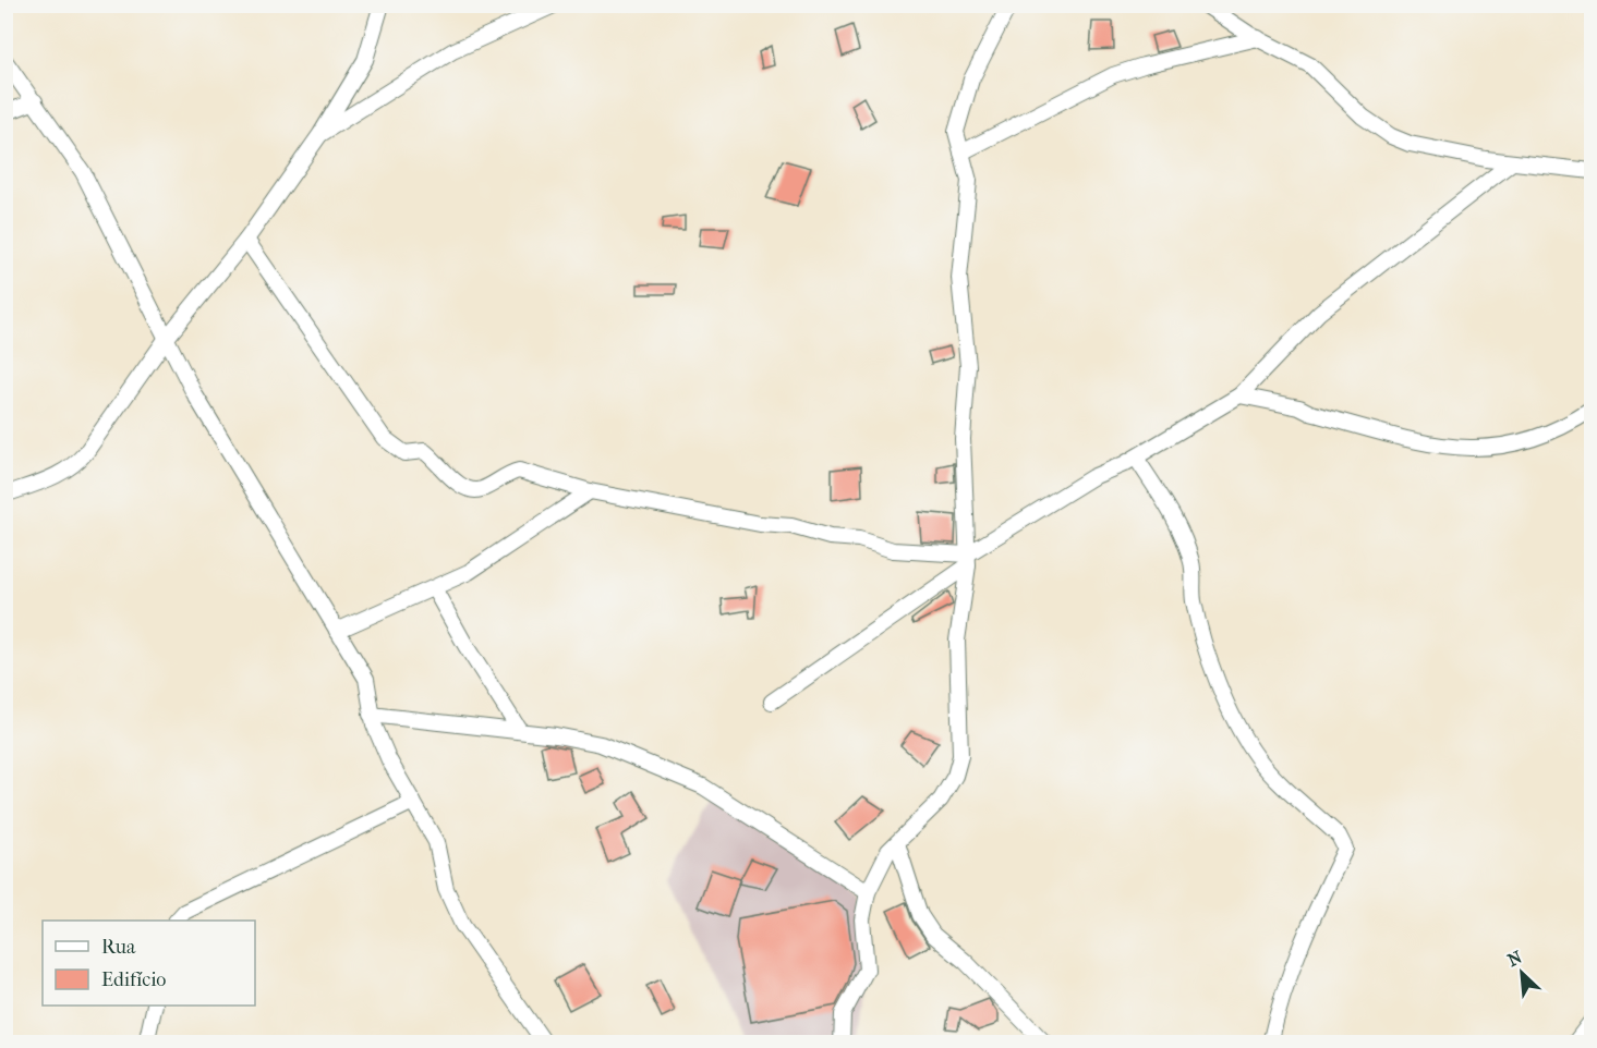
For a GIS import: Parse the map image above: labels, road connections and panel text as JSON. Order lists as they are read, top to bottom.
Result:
{
  "legend": ["Rua", "Edifício"],
  "north": "top left"
}
